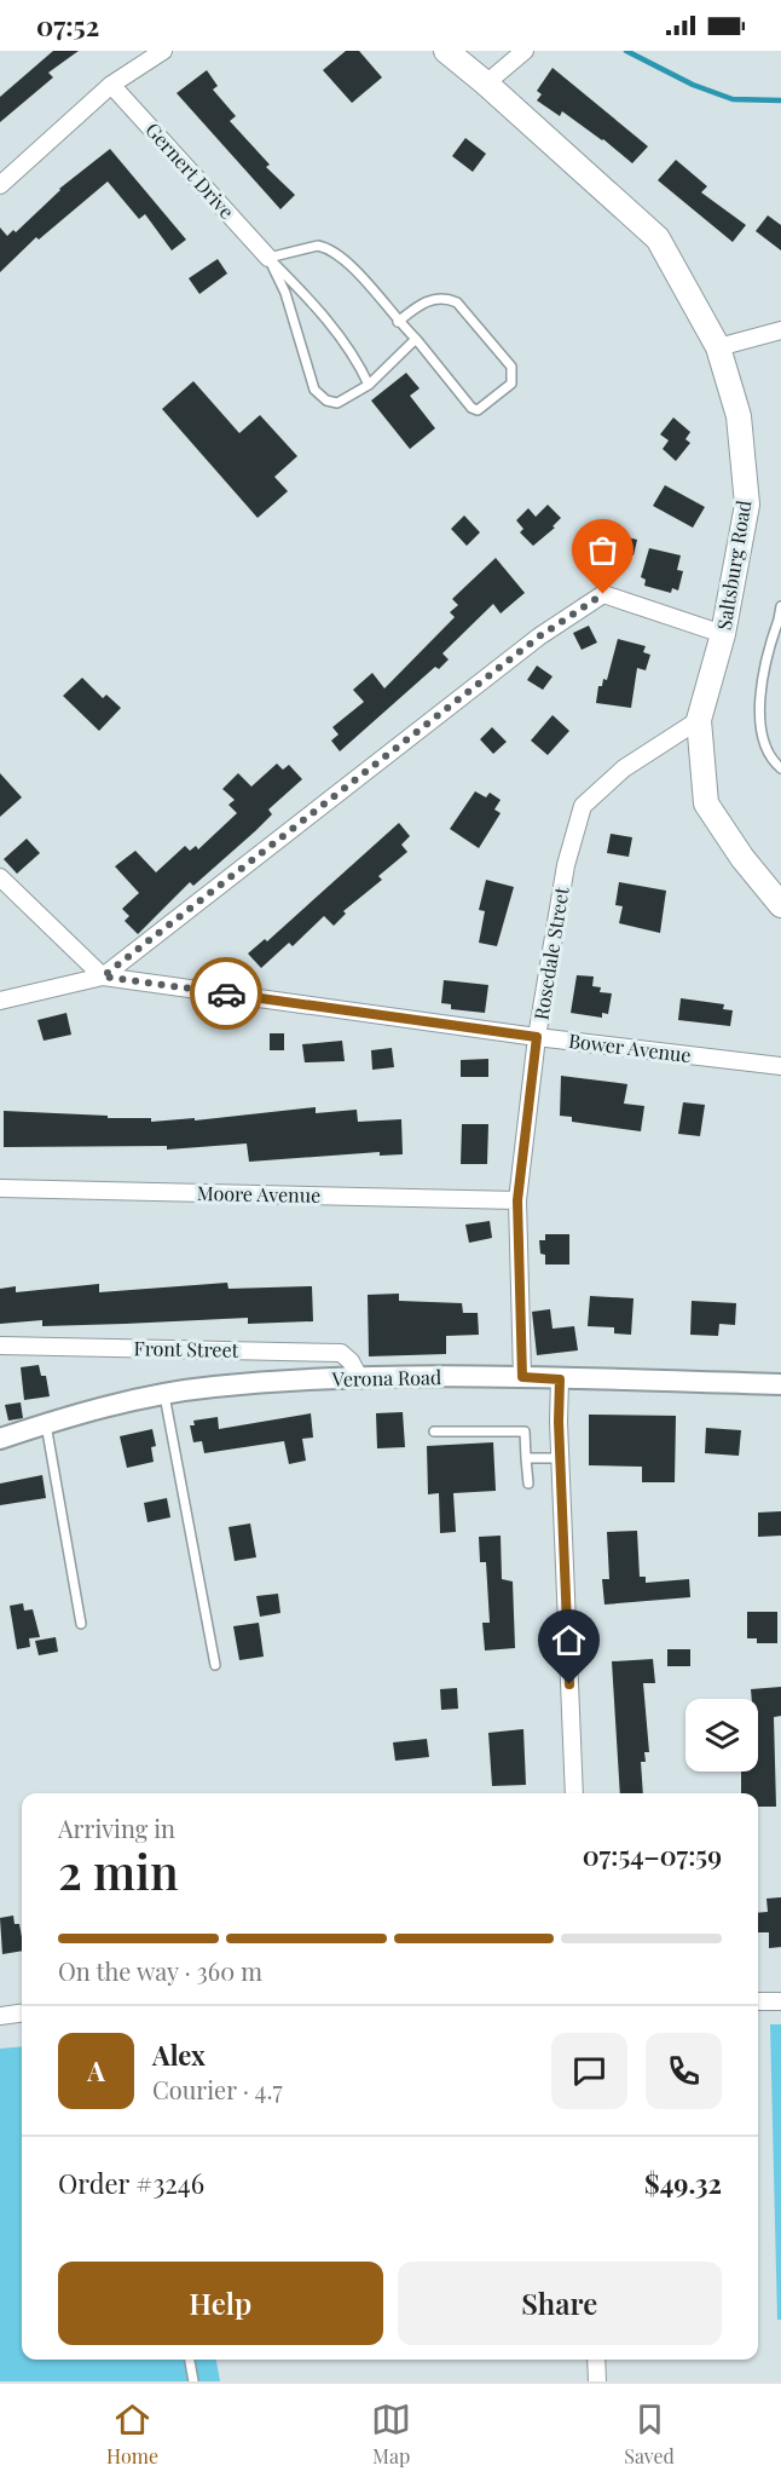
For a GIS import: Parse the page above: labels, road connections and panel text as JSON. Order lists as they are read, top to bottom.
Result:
{
  "streets": {
    "main road": ["Saltsburg Road"],
    "street": [
      "Gernert Drive",
      "Rosedale Street",
      "Bower Avenue",
      "Moore Avenue",
      "Front Street",
      "Verona Road"
    ]
  },
  "crossings": [
    ["Saltsburg Road", "Rosedale Street"],
    ["Rosedale Street", "Bower Avenue"],
    ["Rosedale Street", "Moore Avenue"],
    ["Rosedale Street", "Verona Road"],
    ["Front Street", "Verona Road"]
  ],
  "page": {
    "status": "07:52",
    "heading": ["2 min", "Arriving in", "07:54–07:59"],
    "panel": [
      "Alex",
      "Courier · 4.7",
      "Order #3246",
      "$49.32"
    ],
    "bar": "On the way · 360 m",
    "round": "A",
    "buttons": ["Help", "Share"],
    "tabs": ["Home", "Map", "Saved"]
  }
}
